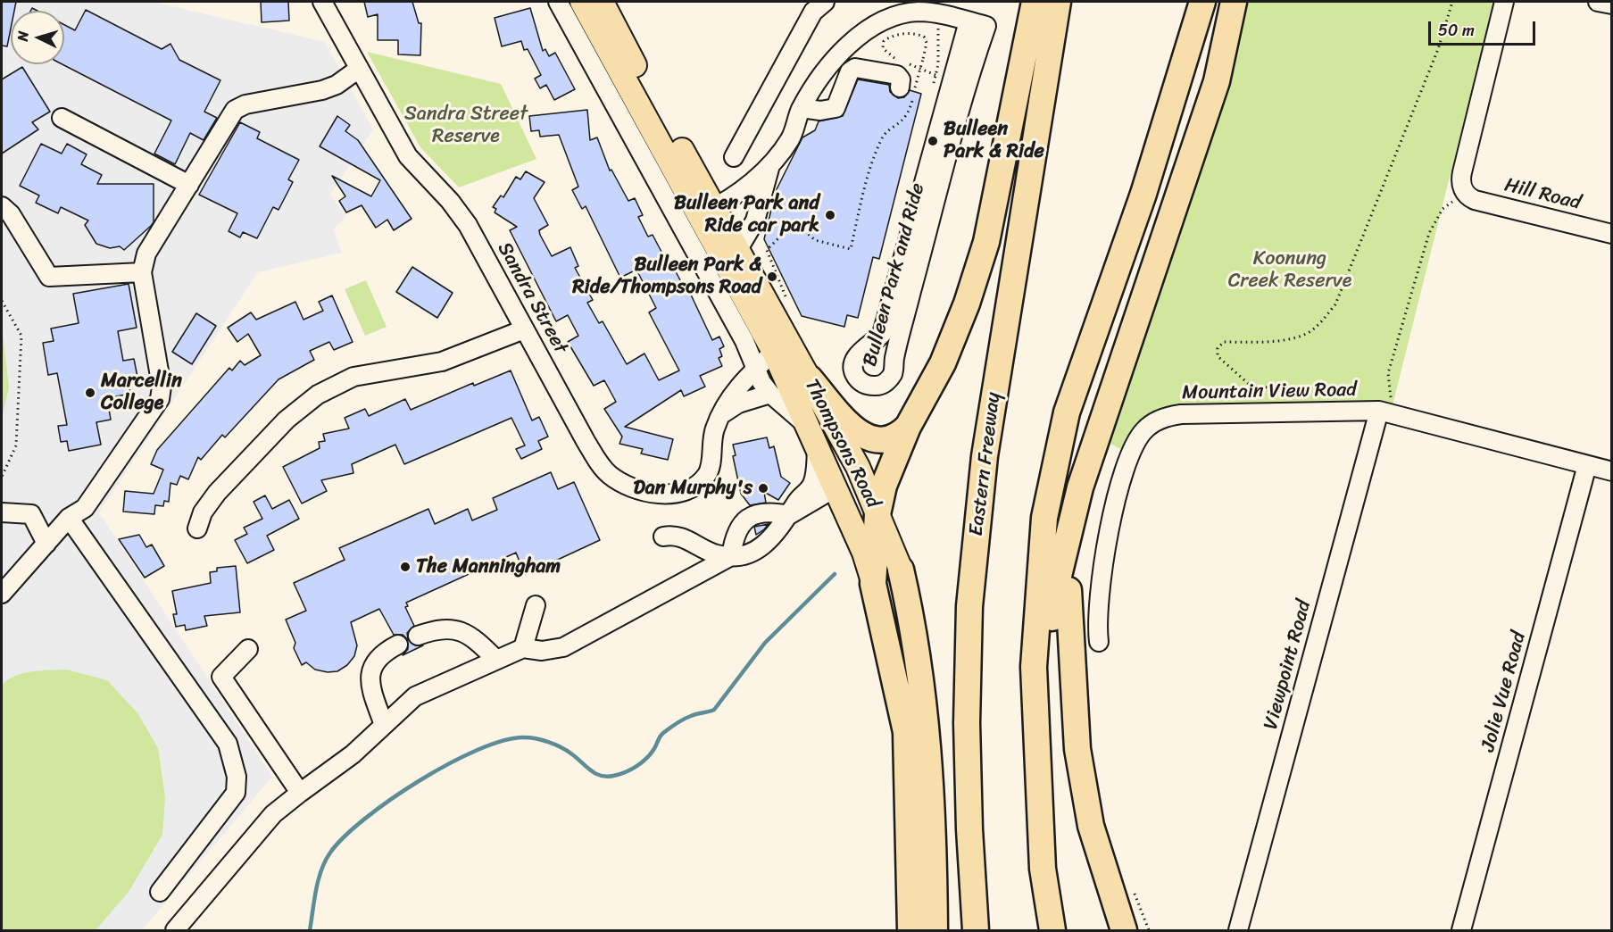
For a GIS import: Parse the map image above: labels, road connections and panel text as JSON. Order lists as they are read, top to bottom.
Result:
{
  "streets": {
    "highway": ["Thompsons Road", "Eastern Freeway"],
    "street": [
      "Hill Road",
      "Bulleen Park and Ride",
      "Sandra Street",
      "Mountain View Road",
      "Viewpoint Road",
      "Jolie Vue Road"
    ]
  },
  "crossings": [
    ["Sandra Street", "Thompsons Road"],
    ["Mountain View Road", "Viewpoint Road"],
    ["Mountain View Road", "Jolie Vue Road"]
  ],
  "parks": ["Sandra Street Reserve", "Koonung Creek Reserve"],
  "places": [
    "Bulleen Park & Ride",
    "Bulleen Park and Ride car park",
    "Bulleen Park & Ride/Thompsons Road",
    "Marcellin College",
    "Dan Murphy's",
    "The Manningham"
  ],
  "scale_bar": "50 m",
  "north": "left"
}
